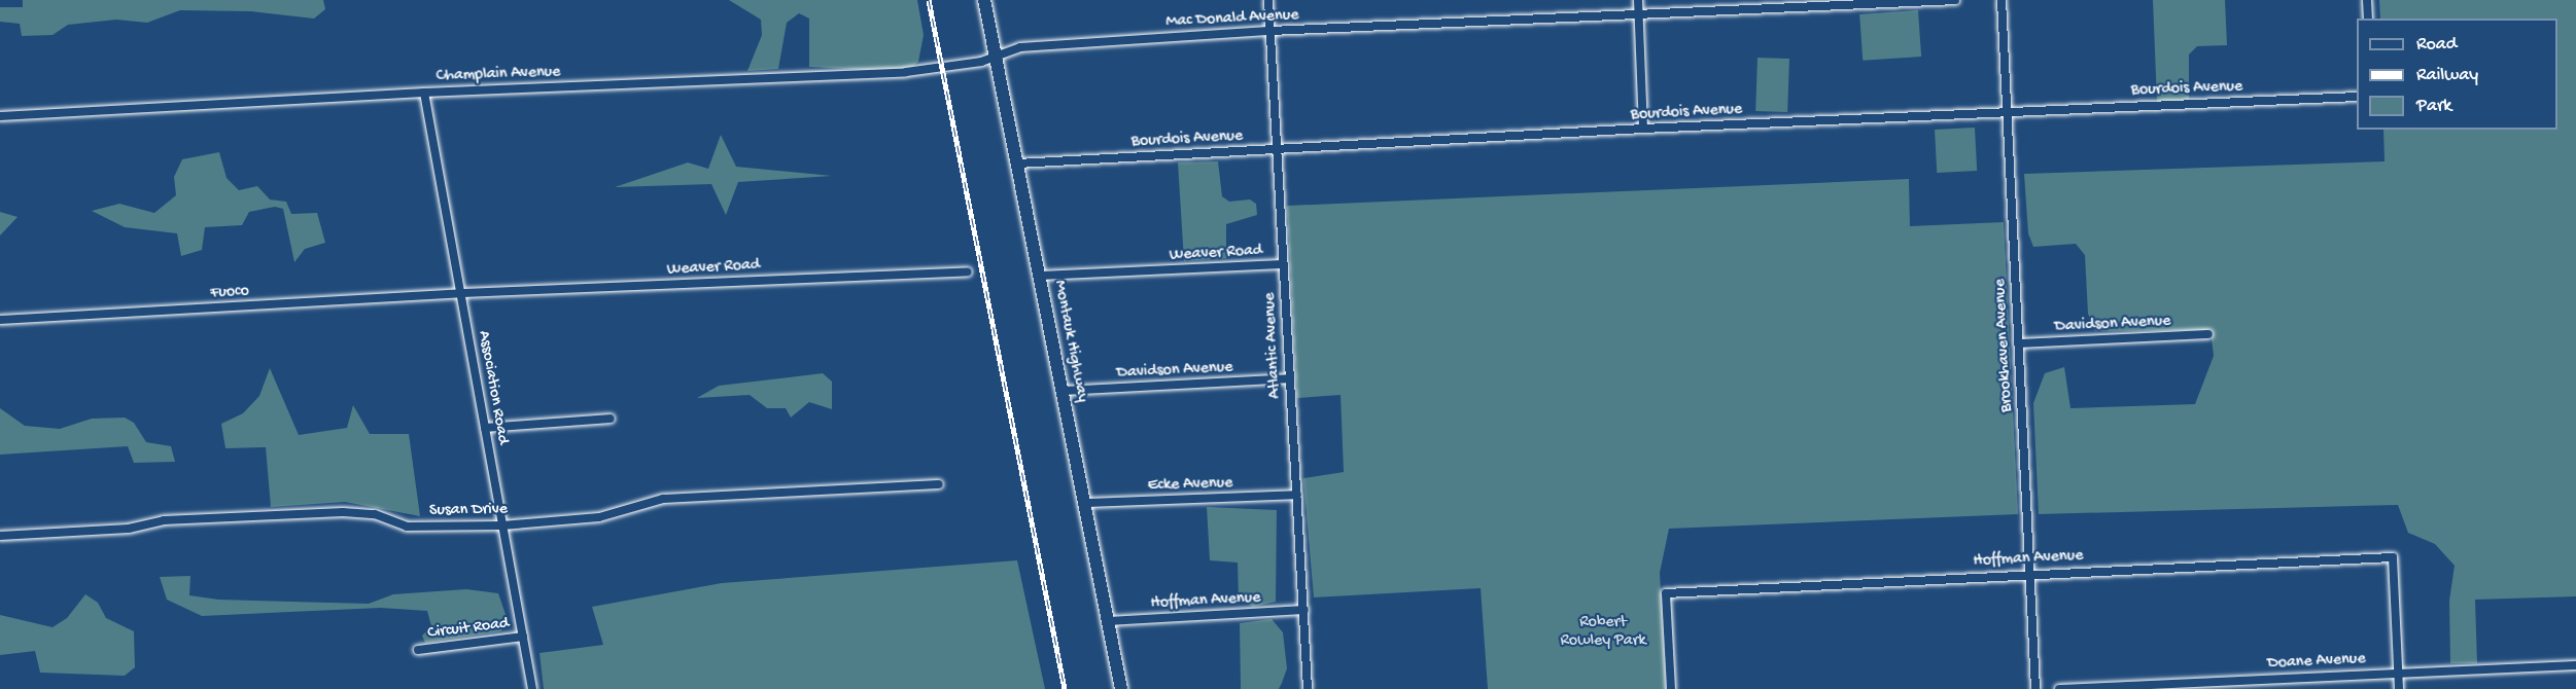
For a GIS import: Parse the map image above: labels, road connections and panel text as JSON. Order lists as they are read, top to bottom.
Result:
{
  "streets": {
    "main road": ["Montauk Highway"],
    "street": [
      "Mac Donald Avenue",
      "Champlain Avenue",
      "Bourdois Avenue",
      "Weaver Road",
      "Fuoco",
      "Davidson Avenue",
      "Atlantic Avenue",
      "Brookhaven Avenue",
      "Association Road",
      "Ecke Avenue",
      "Susan Drive",
      "Hoffman Avenue",
      "Circuit Road",
      "Doane Avenue"
    ]
  },
  "crossings": [
    ["Mac Donald Avenue", "Champlain Avenue"],
    ["Mac Donald Avenue", "Montauk Highway"],
    ["Mac Donald Avenue", "Atlantic Avenue"],
    ["Champlain Avenue", "Montauk Highway"],
    ["Champlain Avenue", "Association Road"],
    ["Bourdois Avenue", "Montauk Highway"],
    ["Bourdois Avenue", "Atlantic Avenue"],
    ["Bourdois Avenue", "Brookhaven Avenue"],
    ["Weaver Road", "Fuoco"],
    ["Weaver Road", "Montauk Highway"],
    ["Weaver Road", "Atlantic Avenue"],
    ["Weaver Road", "Association Road"],
    ["Fuoco", "Association Road"],
    ["Davidson Avenue", "Montauk Highway"],
    ["Davidson Avenue", "Atlantic Avenue"],
    ["Davidson Avenue", "Brookhaven Avenue"],
    ["Montauk Highway", "Ecke Avenue"],
    ["Montauk Highway", "Hoffman Avenue"],
    ["Atlantic Avenue", "Ecke Avenue"],
    ["Atlantic Avenue", "Hoffman Avenue"],
    ["Brookhaven Avenue", "Hoffman Avenue"],
    ["Association Road", "Susan Drive"],
    ["Association Road", "Circuit Road"],
    ["Hoffman Avenue", "Doane Avenue"]
  ],
  "parks": ["Robert Rowley Park"],
  "legend": ["Road", "Railway", "Park"]
}
